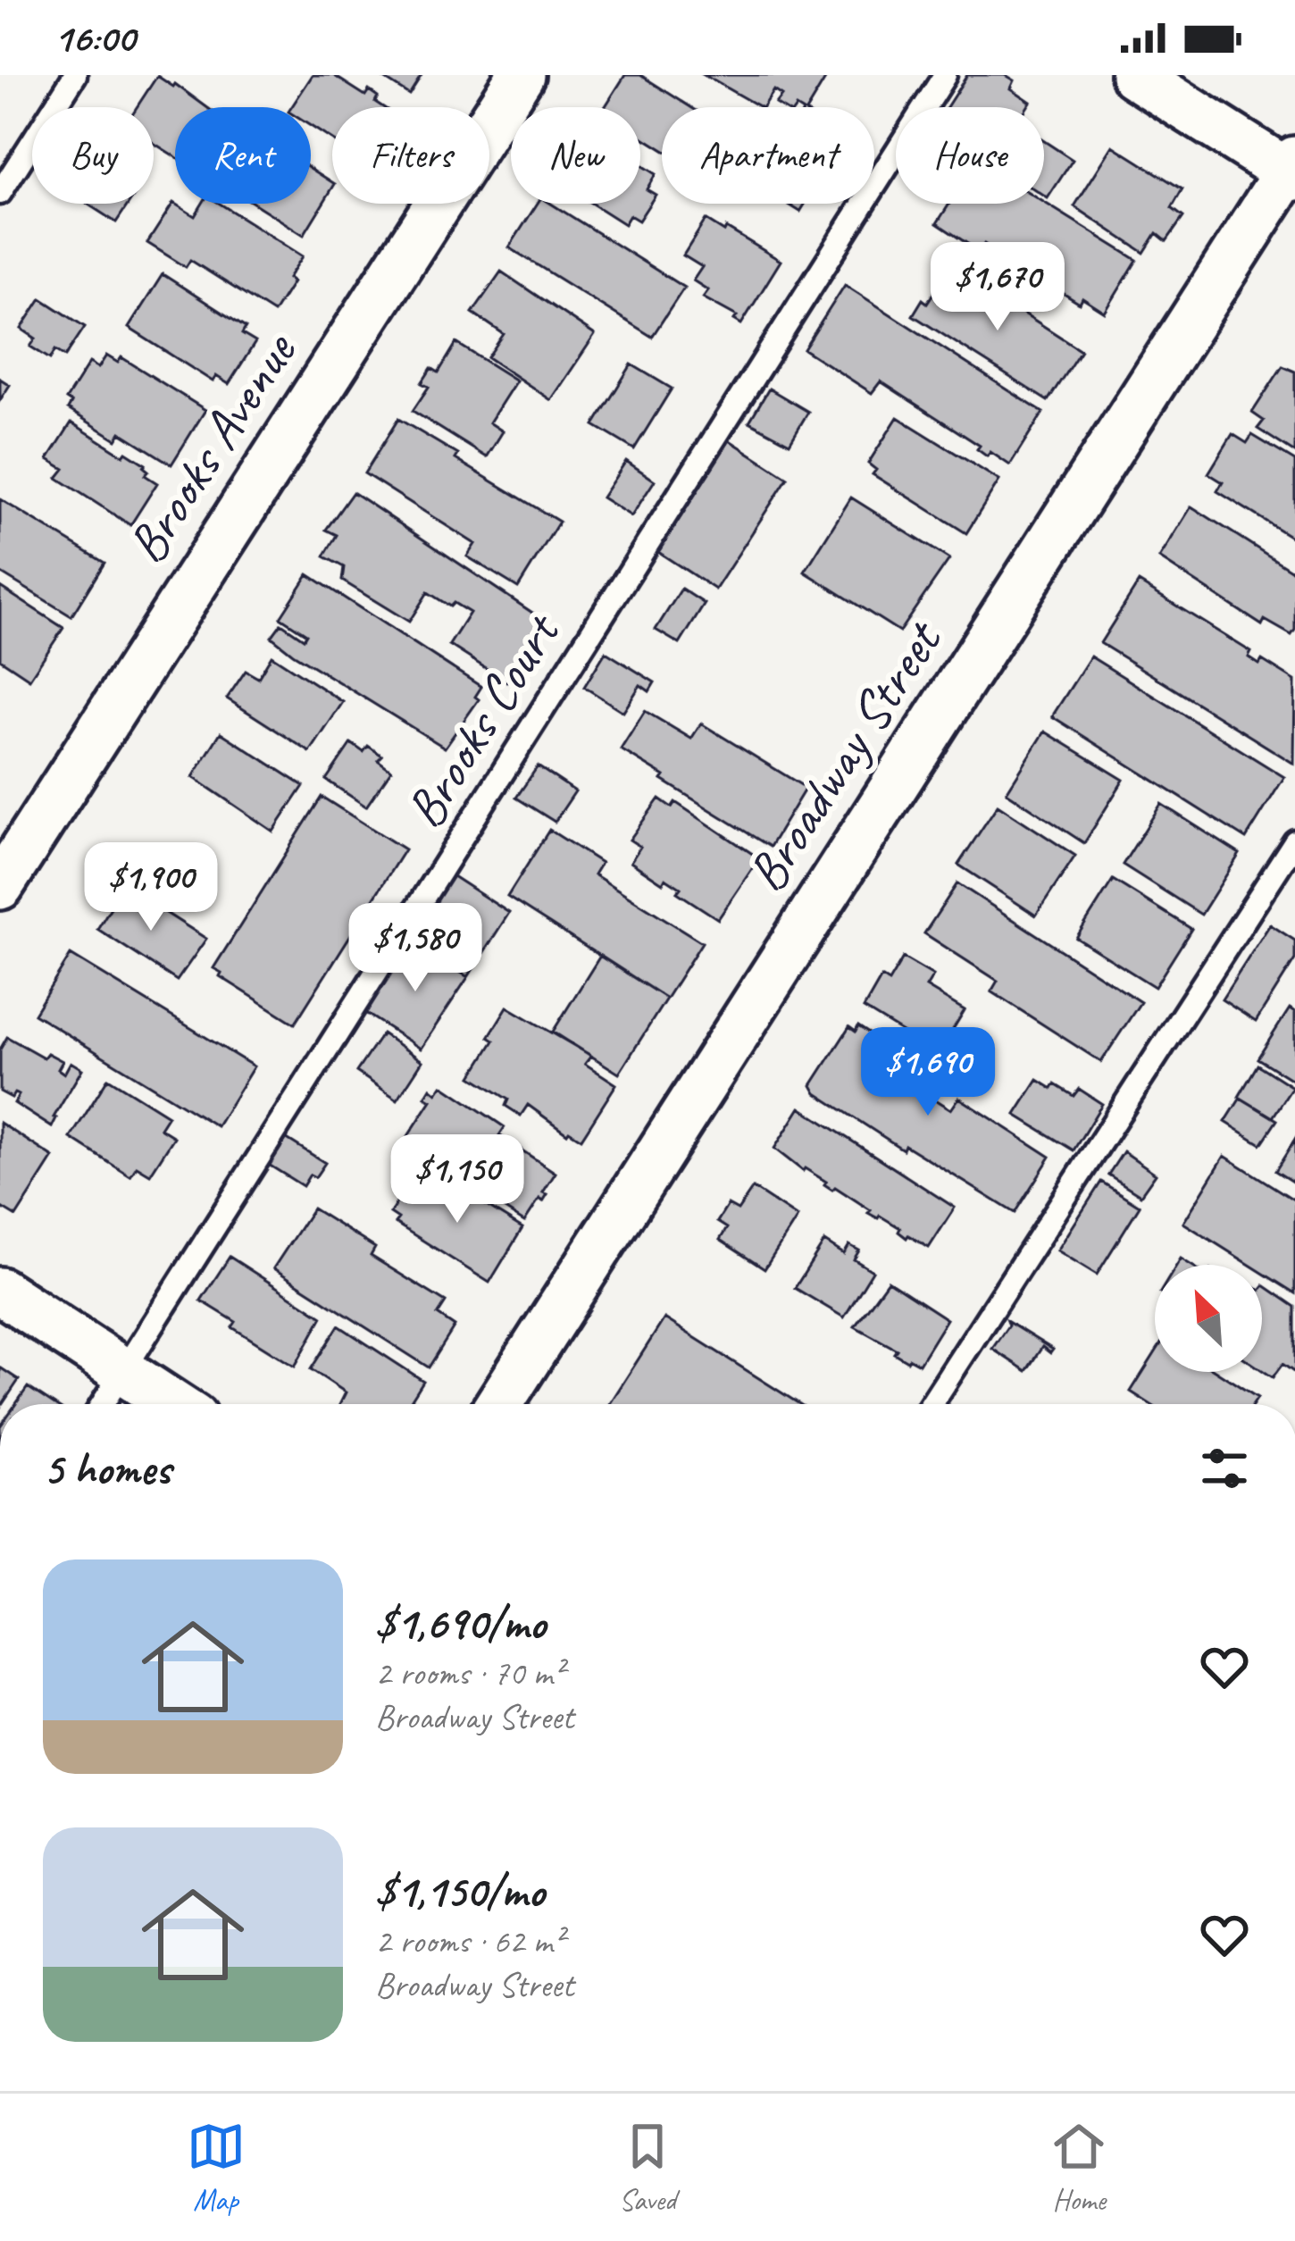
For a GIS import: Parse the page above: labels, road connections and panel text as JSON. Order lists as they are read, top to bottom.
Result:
{
  "streets": {
    "street": ["Brooks Avenue", "Broadway Street"],
    "lane": ["Brooks Court"]
  },
  "north": "top left",
  "page": {
    "status": "16:00",
    "chip": [
      "Buy",
      "Rent",
      "Filters",
      "New",
      "Apartment",
      "House"
    ],
    "price": [
      "$1,670",
      "$1,900",
      "$1,580",
      "$1,690",
      "$1,150"
    ],
    "heading": "5 homes",
    "list": [
      {
        "name": "$1,690/mo",
        "note": "2 rooms · 70 m² · Broadway Street"
      },
      {
        "name": "$1,150/mo",
        "note": "2 rooms · 62 m² · Broadway Street"
      }
    ],
    "tabs": ["Map", "Saved", "Home"]
  }
}
